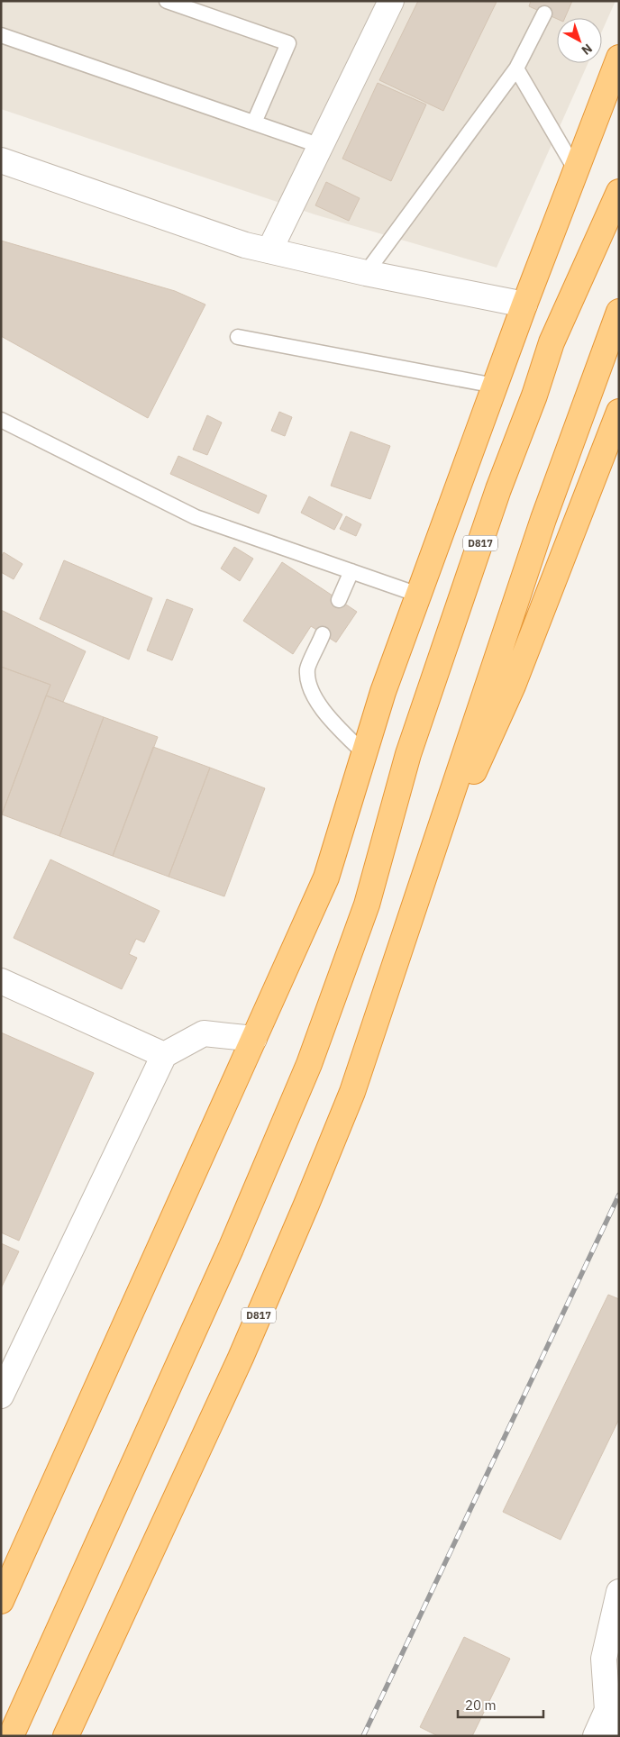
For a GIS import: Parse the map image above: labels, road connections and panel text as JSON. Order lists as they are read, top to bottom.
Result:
{
  "streets": {
    "highway": ["D817"]
  },
  "scale_bar": "20 m",
  "north": "bottom right"
}
